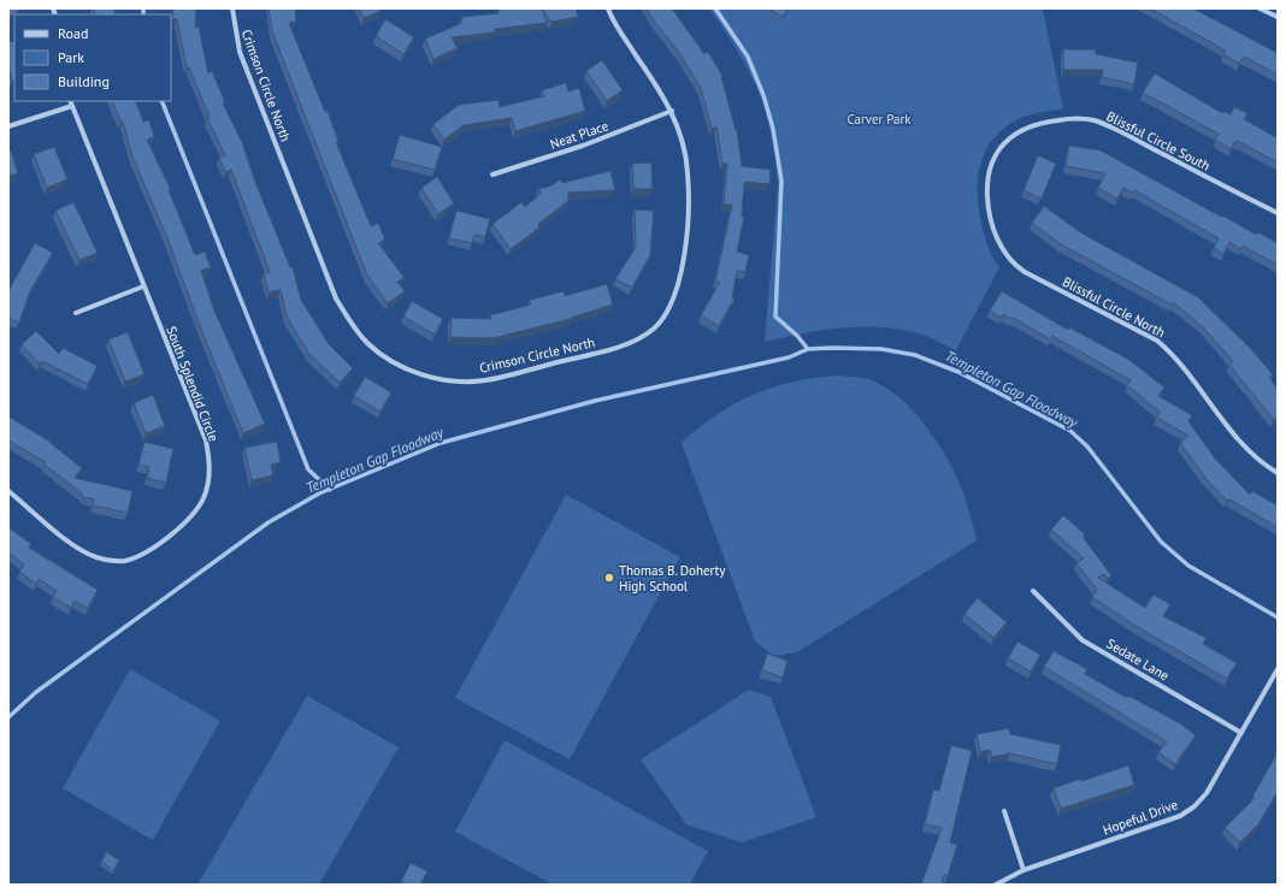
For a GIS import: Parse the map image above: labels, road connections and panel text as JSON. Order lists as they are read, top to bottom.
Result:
{
  "streets": {
    "street": [
      "Crimson Circle North",
      "Neat Place",
      "Blissful Circle South",
      "Blissful Circle North",
      "South Splendid Circle",
      "Sedate Lane",
      "Hopeful Drive"
    ]
  },
  "crossings": [
    ["Crimson Circle North", "Neat Place"],
    ["Blissful Circle South", "Blissful Circle North"],
    ["Sedate Lane", "Hopeful Drive"]
  ],
  "water": ["Templeton Gap Floodway"],
  "parks": ["Carver Park"],
  "places": ["Thomas B. Doherty High School"],
  "legend": ["Road", "Park", "Building"]
}
